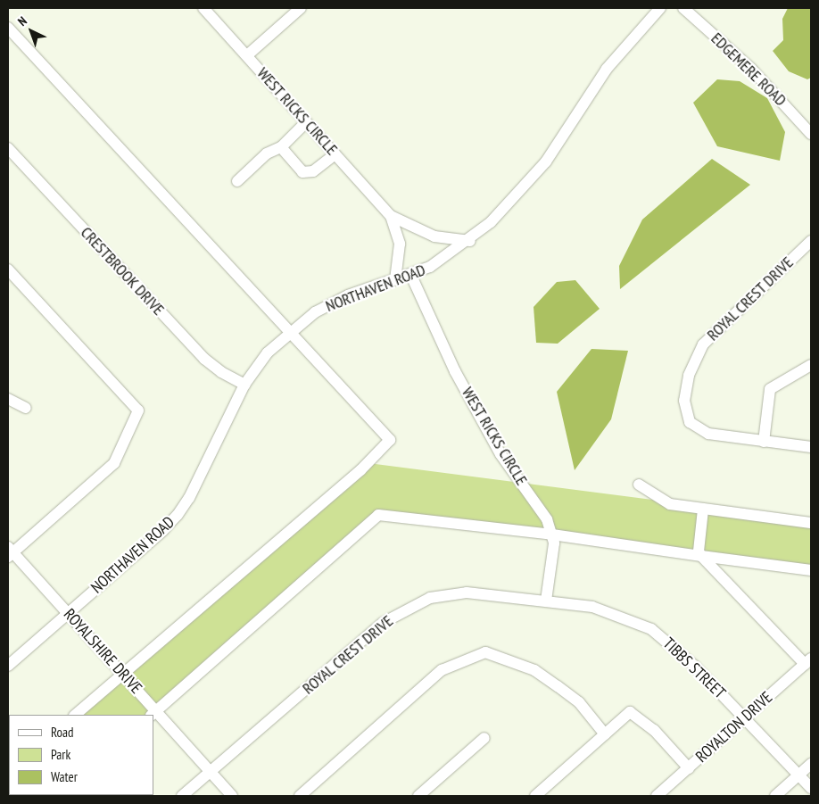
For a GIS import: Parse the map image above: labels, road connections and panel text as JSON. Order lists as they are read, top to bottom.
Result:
{
  "streets": {
    "street": [
      "EDGEMERE ROAD",
      "WEST RICKS CIRCLE",
      "CRESTBROOK DRIVE",
      "NORTHAVEN ROAD",
      "ROYAL CREST DRIVE",
      "ROYALSHIRE DRIVE",
      "TIBBS STREET",
      "ROYALTON DRIVE"
    ]
  },
  "crossings": [
    ["WEST RICKS CIRCLE", "NORTHAVEN ROAD"],
    ["WEST RICKS CIRCLE", "ROYAL CREST DRIVE"],
    ["WEST RICKS CIRCLE", "TIBBS STREET"],
    ["CRESTBROOK DRIVE", "NORTHAVEN ROAD"],
    ["NORTHAVEN ROAD", "ROYALSHIRE DRIVE"],
    ["ROYAL CREST DRIVE", "ROYALSHIRE DRIVE"],
    ["ROYAL CREST DRIVE", "TIBBS STREET"],
    ["TIBBS STREET", "ROYALTON DRIVE"]
  ],
  "legend": ["Road", "Park", "Water"],
  "north": "top left"
}
